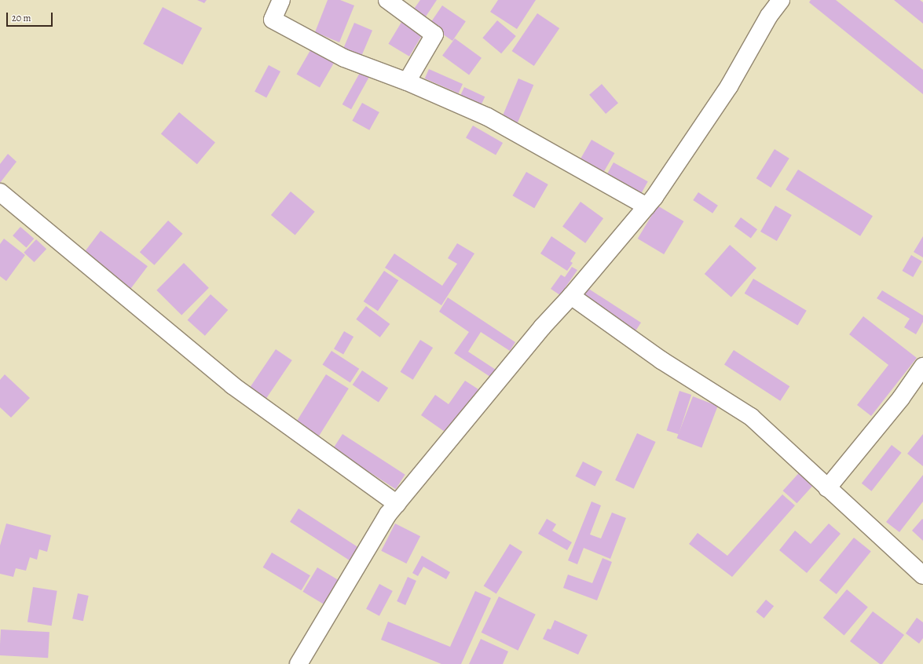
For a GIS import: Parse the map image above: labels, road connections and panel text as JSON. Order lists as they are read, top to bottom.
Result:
{
  "scale_bar": "20 m"
}
